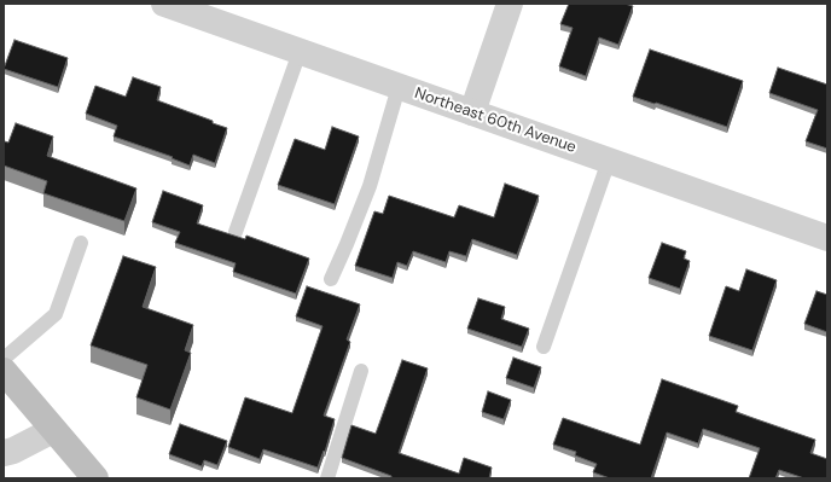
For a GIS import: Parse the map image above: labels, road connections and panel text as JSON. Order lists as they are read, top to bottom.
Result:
{
  "streets": {
    "street": ["Northeast 60th Avenue"]
  }
}
